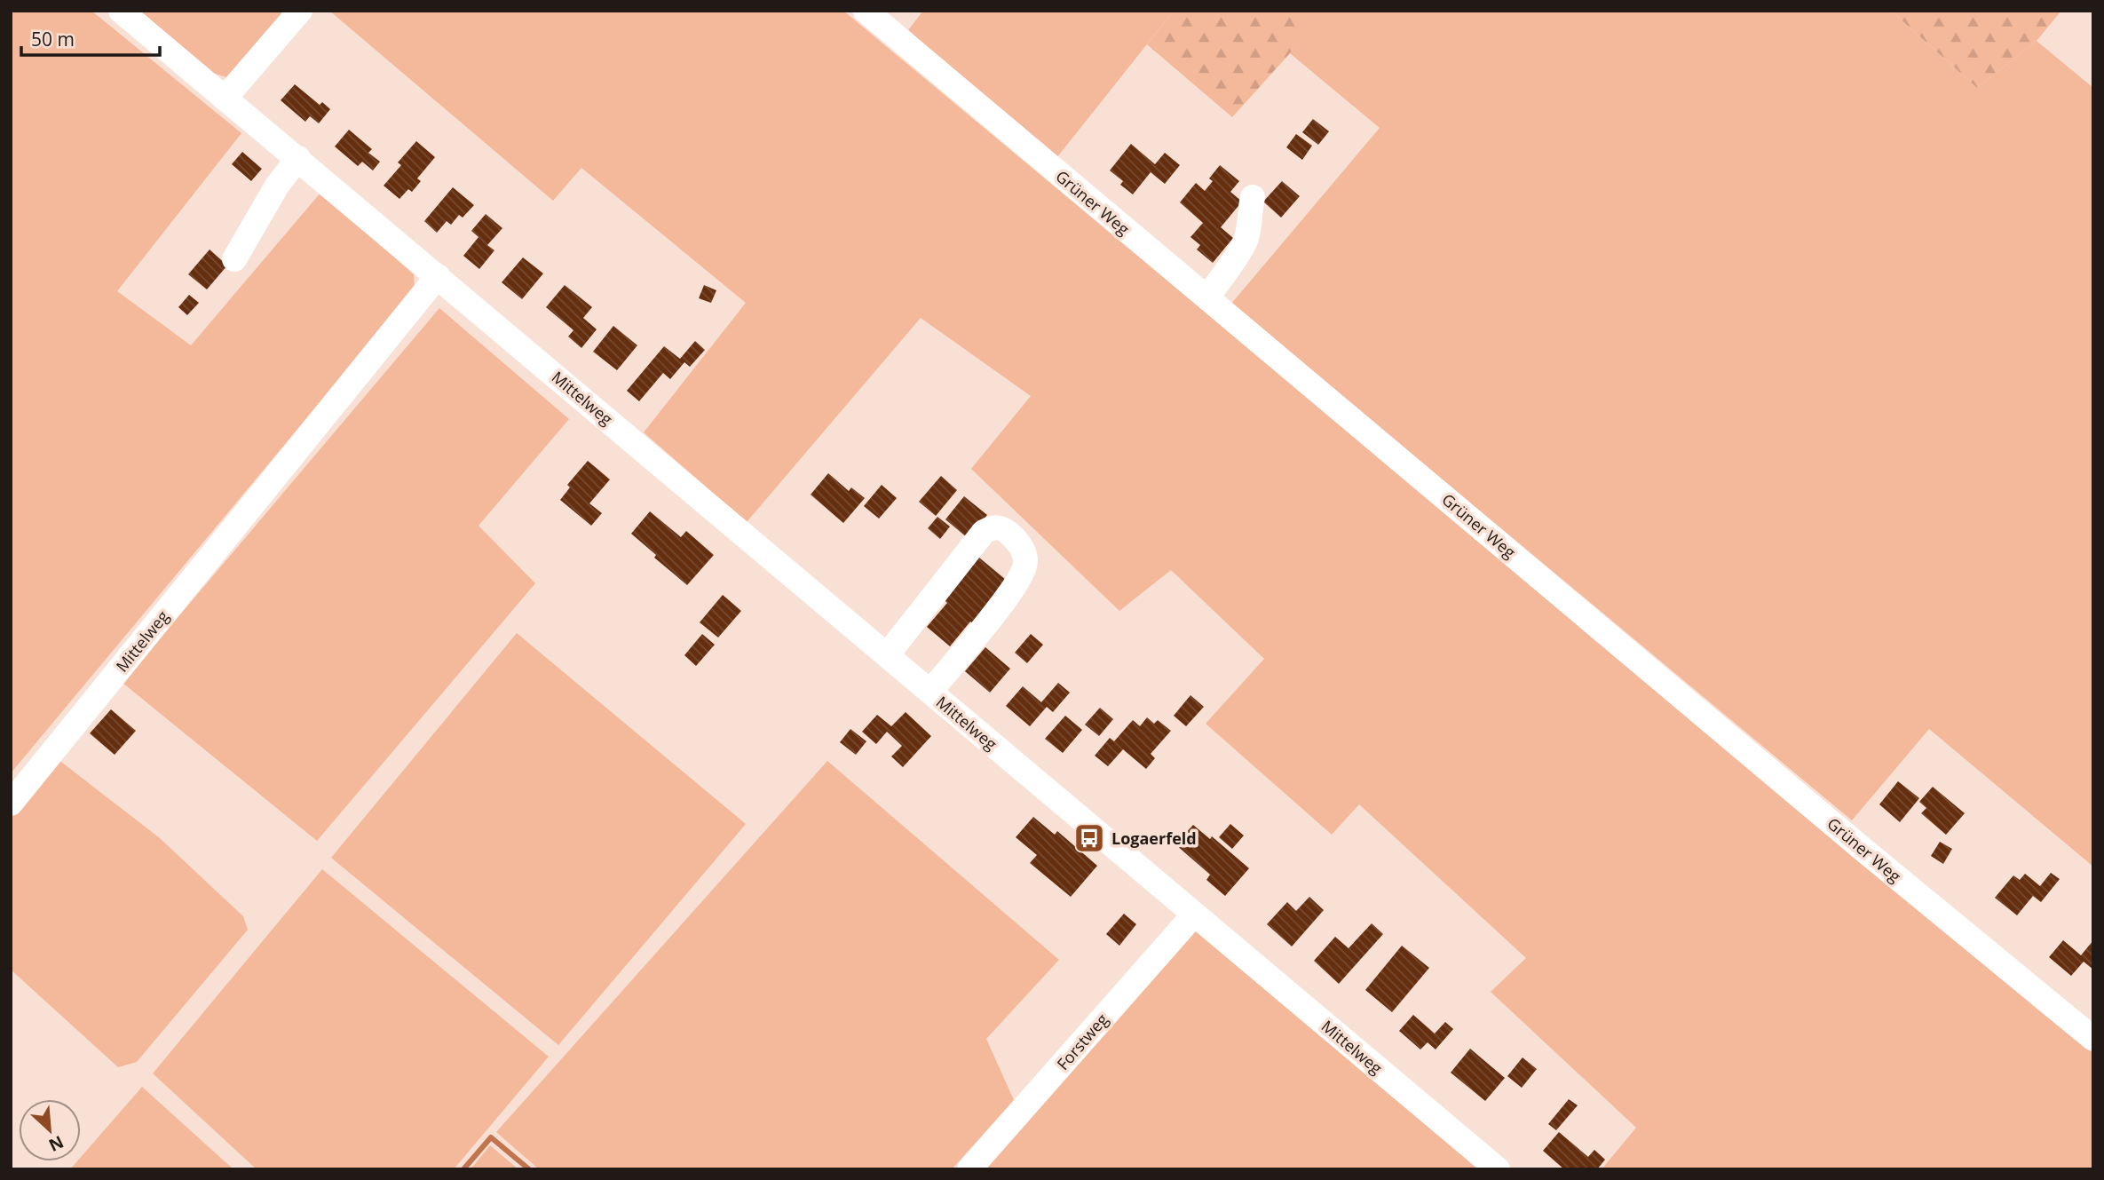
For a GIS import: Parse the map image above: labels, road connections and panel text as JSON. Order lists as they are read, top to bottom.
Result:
{
  "streets": {
    "street": ["Grüner Weg", "Mittelweg", "Forstweg"]
  },
  "crossings": [
    ["Mittelweg", "Forstweg"]
  ],
  "places": {
    "bus stop": ["Logaerfeld"]
  },
  "scale_bar": "50 m",
  "north": "bottom right"
}
